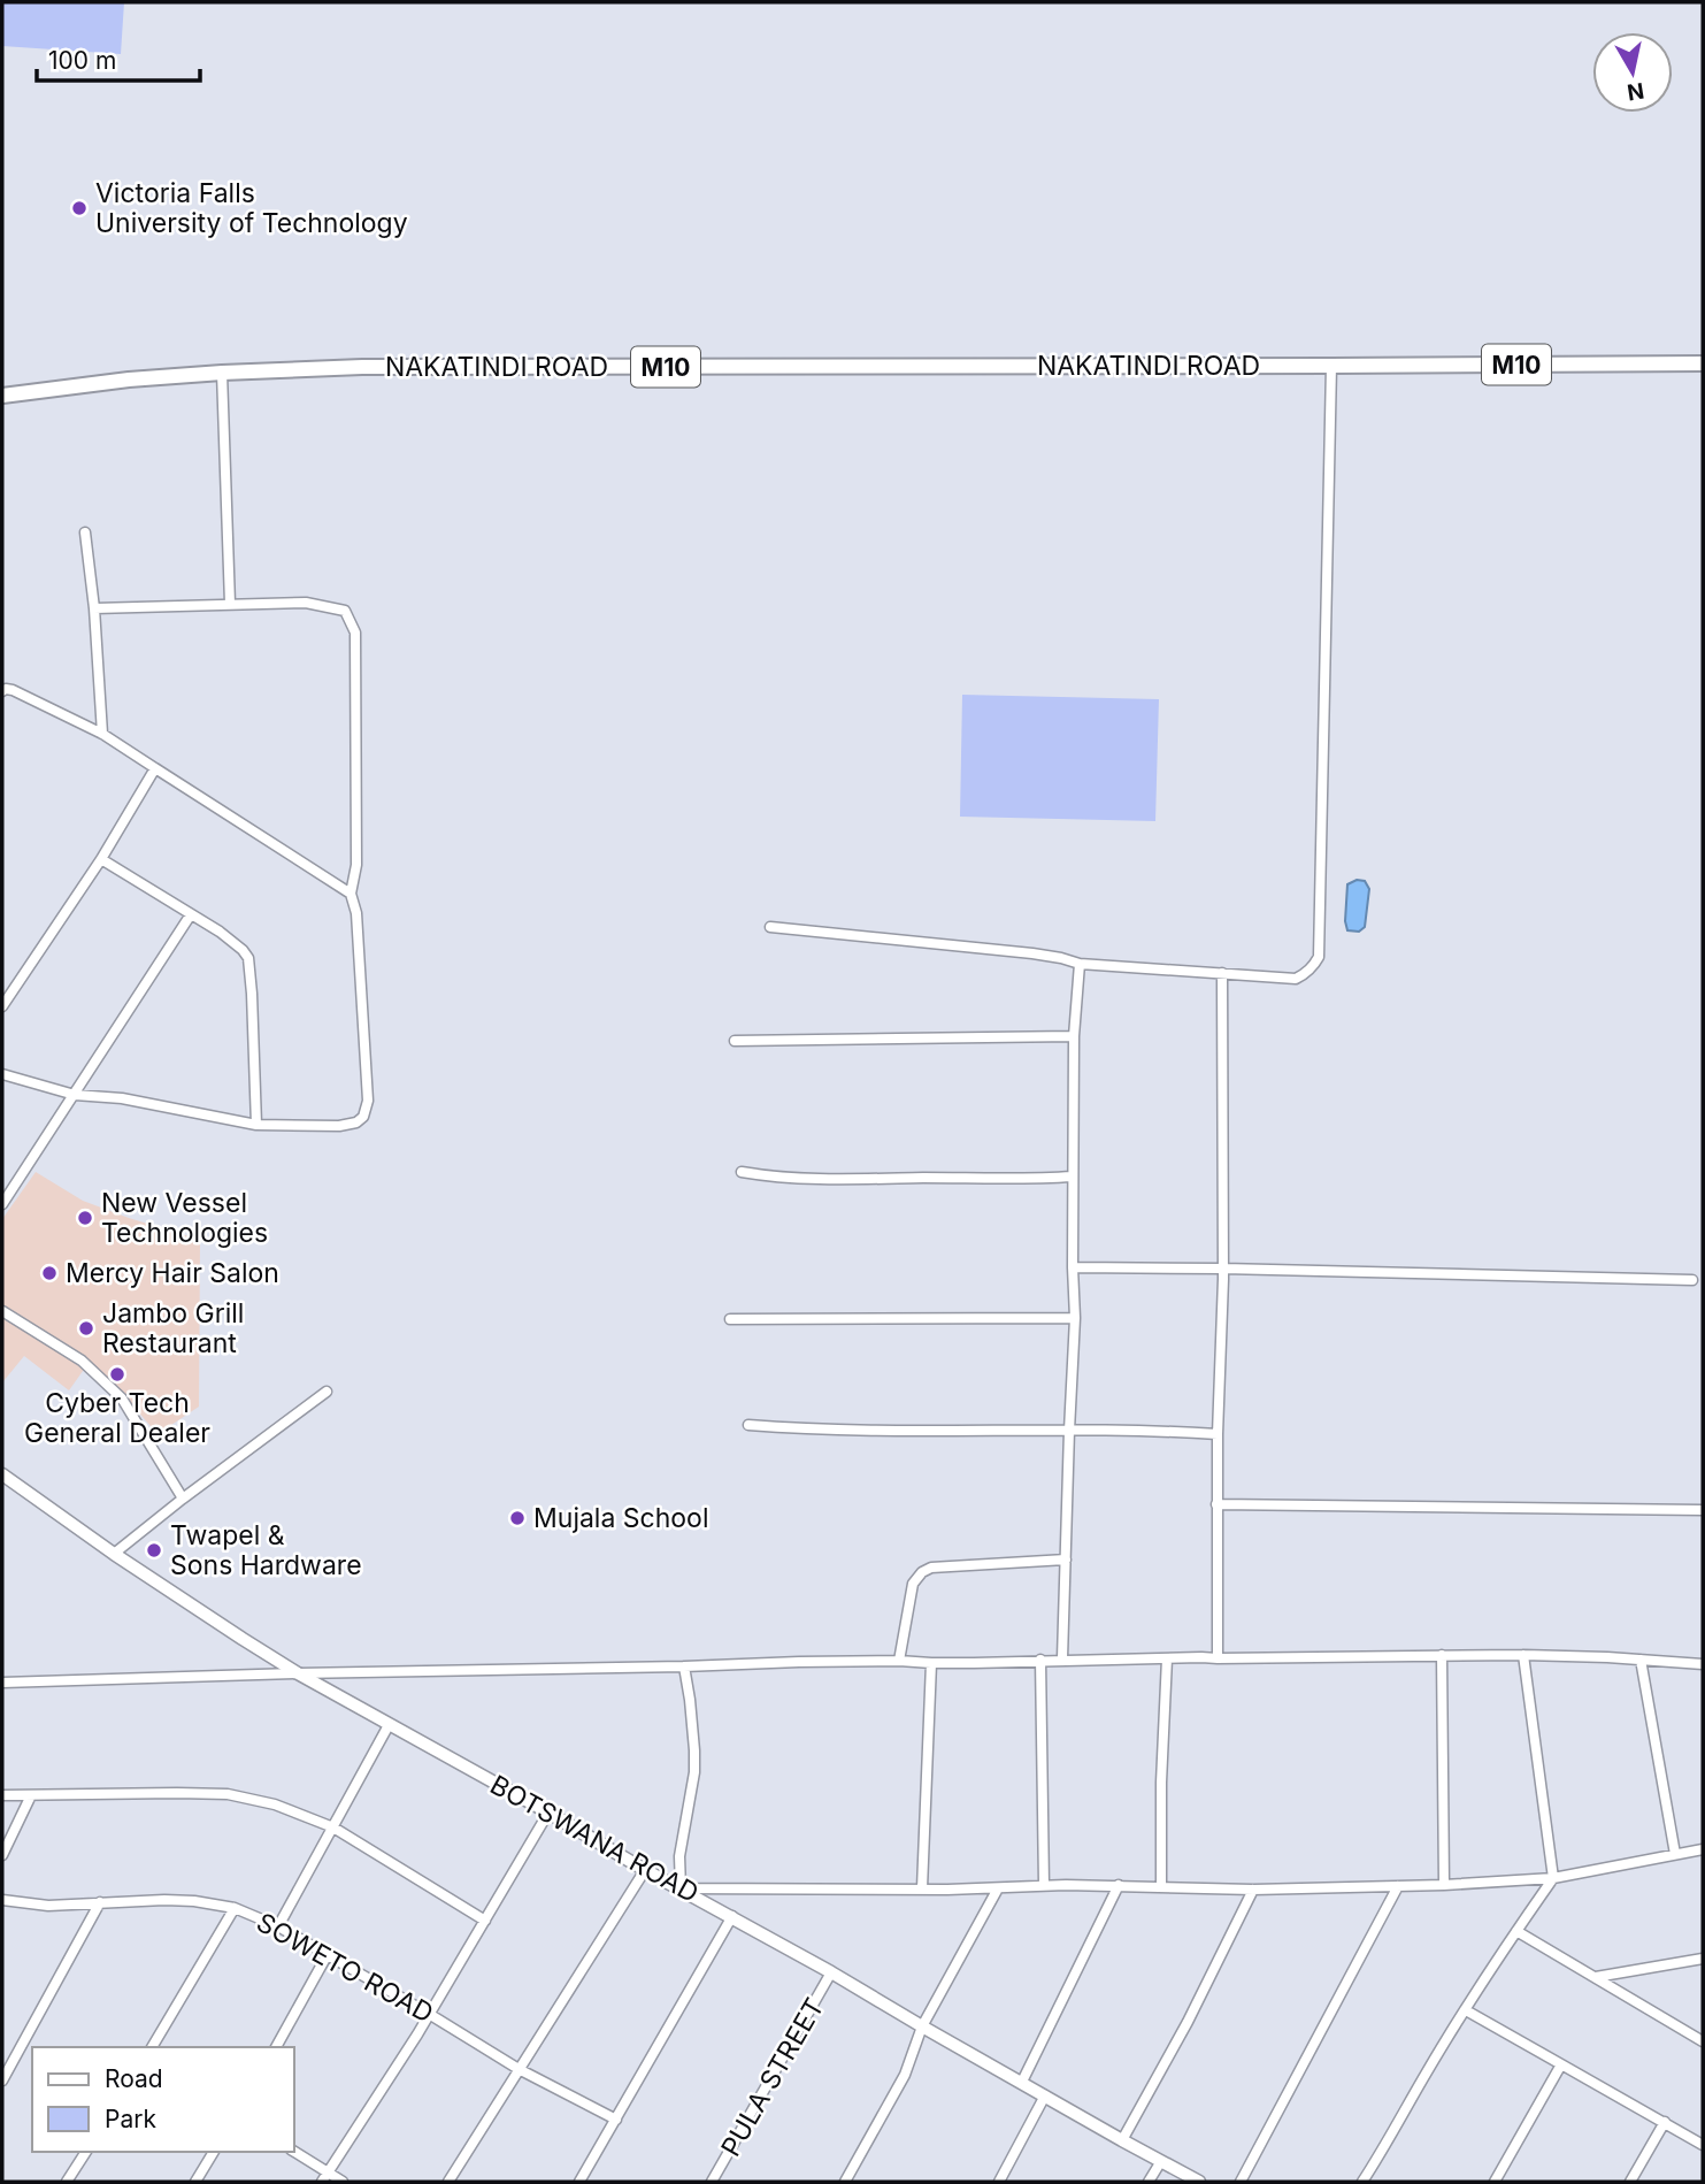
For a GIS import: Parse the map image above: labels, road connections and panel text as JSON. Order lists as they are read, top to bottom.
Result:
{
  "streets": {
    "highway": ["M10", "NAKATINDI ROAD"],
    "street": ["BOTSWANA ROAD", "SOWETO ROAD", "PULA STREET"]
  },
  "crossings": [
    ["M10", "NAKATINDI ROAD"],
    ["BOTSWANA ROAD", "PULA STREET"]
  ],
  "places": [
    "Victoria Falls University of Technology",
    "New Vessel Technologies",
    "Mercy Hair Salon",
    "Jambo Grill Restaurant",
    "Cyber Tech General Dealer",
    "Mujala School",
    "Twapel & Sons Hardware"
  ],
  "legend": ["Road", "Park"],
  "scale_bar": "100 m",
  "north": "bottom"
}
